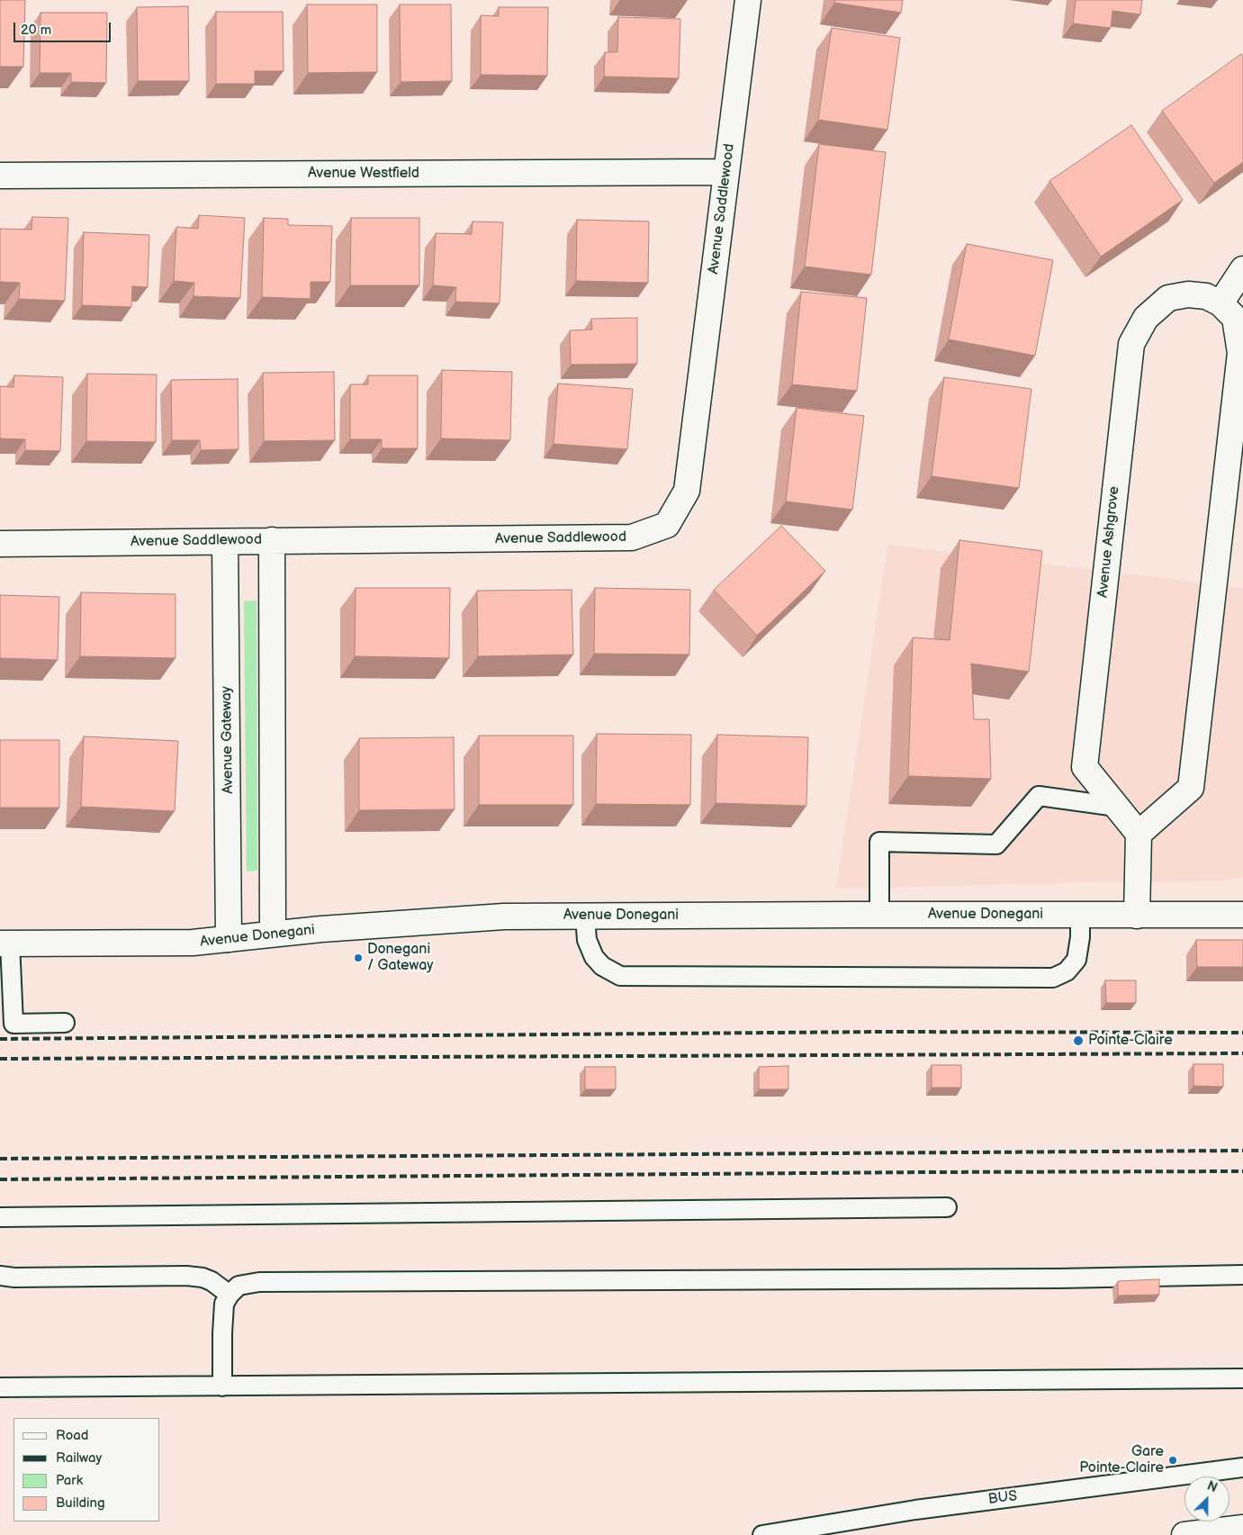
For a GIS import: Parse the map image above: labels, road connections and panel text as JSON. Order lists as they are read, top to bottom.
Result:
{
  "streets": {
    "main road": [
      "Avenue Westfield",
      "Avenue Saddlewood",
      "Avenue Ashgrove",
      "Avenue Gateway",
      "Avenue Donegani"
    ],
    "lane": ["BUS"]
  },
  "crossings": [
    ["Avenue Westfield", "Avenue Saddlewood"],
    ["Avenue Saddlewood", "Avenue Gateway"],
    ["Avenue Gateway", "Avenue Donegani"]
  ],
  "places": ["Donegani / Gateway", "Pointe-Claire", "Gare Pointe-Claire"],
  "legend": [
    "Road",
    "Railway",
    "Park",
    "Building"
  ],
  "scale_bar": "20 m",
  "north": "top right"
}
